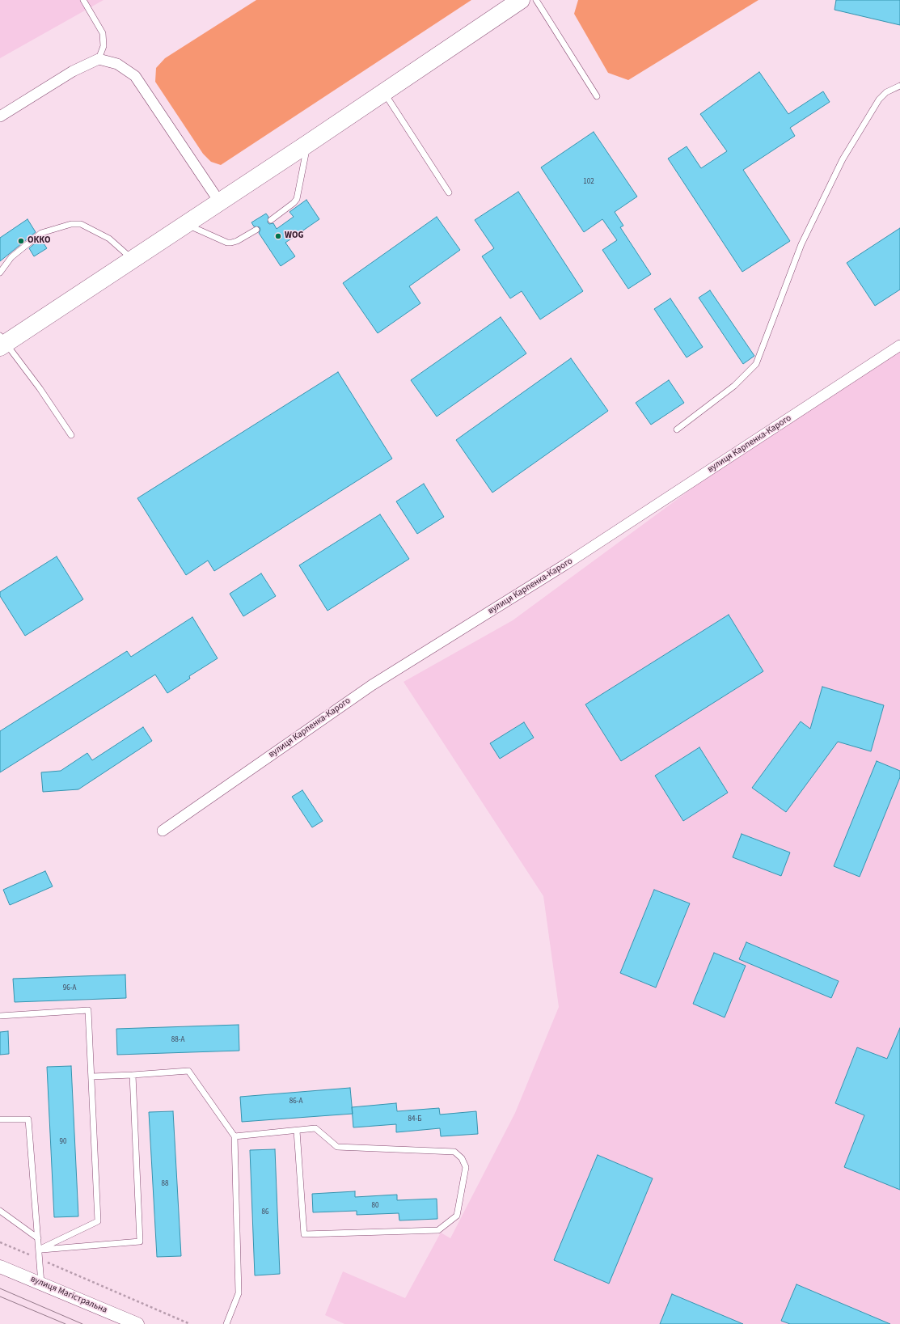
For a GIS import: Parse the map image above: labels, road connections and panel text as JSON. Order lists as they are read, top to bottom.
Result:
{
  "streets": {
    "street": ["вулиця Карпенка-Карого", "вулиця Магістральна"]
  },
  "places": ["WOG", "ОККО"],
  "house_numbers": [
    "102",
    "96-А",
    "88-А",
    "86-А",
    "84-Б",
    "90",
    "88",
    "80",
    "86"
  ]
}
